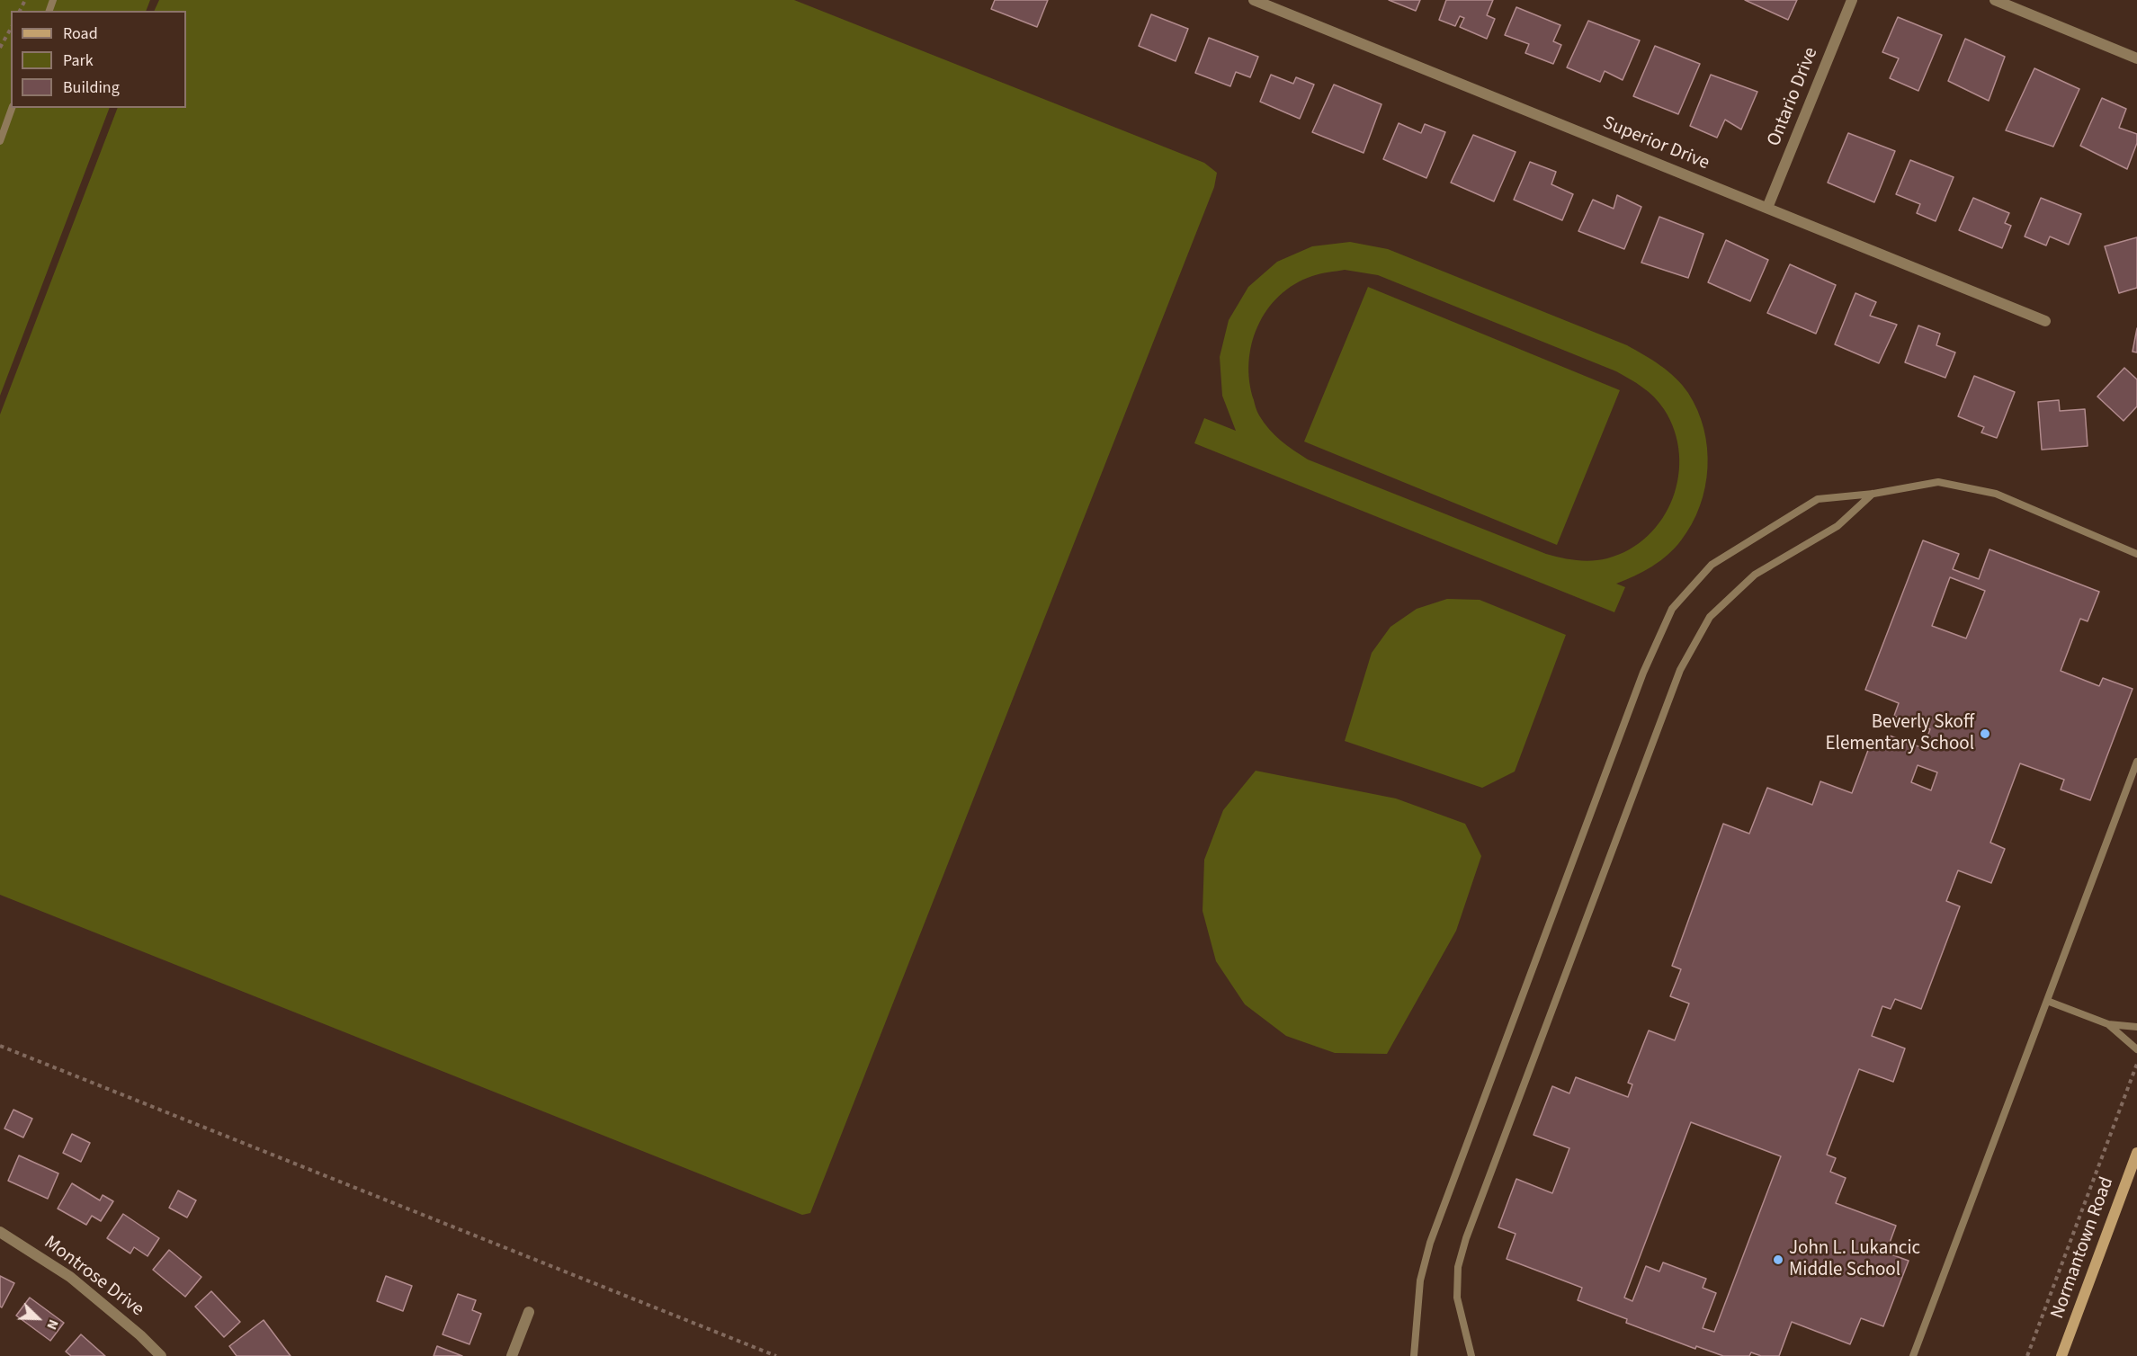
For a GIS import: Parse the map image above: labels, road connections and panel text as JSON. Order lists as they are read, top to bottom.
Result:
{
  "streets": {
    "street": [
      "Ontario Drive",
      "Superior Drive",
      "Normantown Road",
      "Montrose Drive"
    ]
  },
  "crossings": [
    ["Ontario Drive", "Superior Drive"]
  ],
  "places": ["Beverly Skoff Elementary School", "John L. Lukancic Middle School"],
  "legend": ["Road", "Park", "Building"],
  "north": "bottom right"
}
